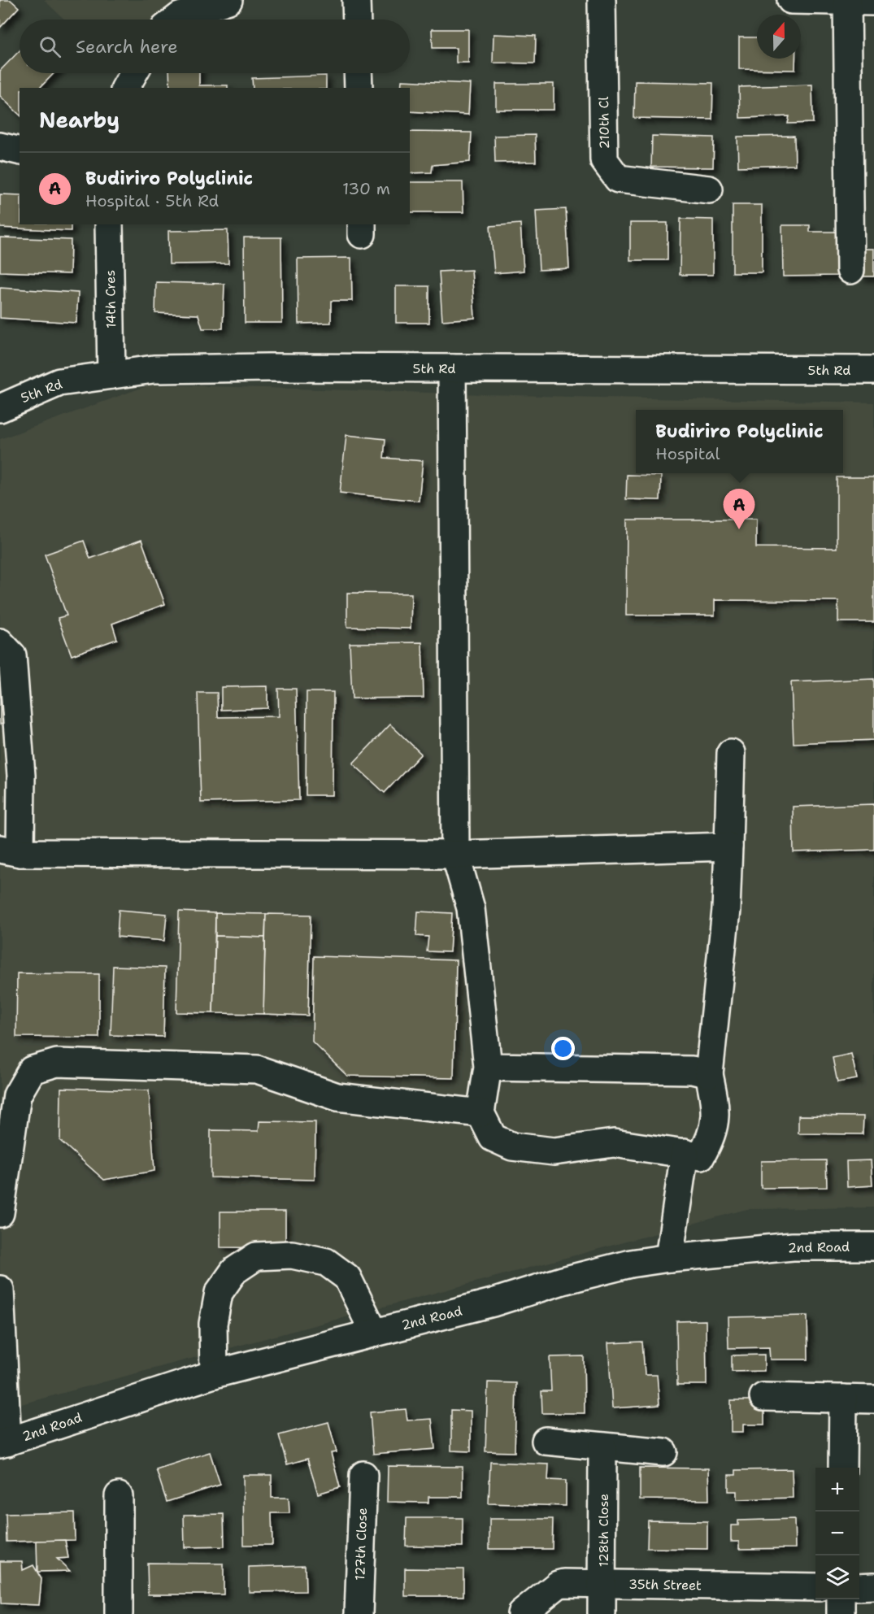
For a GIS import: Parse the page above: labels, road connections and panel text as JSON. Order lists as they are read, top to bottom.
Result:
{
  "streets": {
    "street": [
      "210th Cl",
      "14th Cres",
      "5th Rd",
      "2nd Road",
      "128th Close",
      "127th Close",
      "35th Street"
    ]
  },
  "crossings": [
    ["14th Cres", "5th Rd"],
    ["128th Close", "35th Street"]
  ],
  "north": "top",
  "page": {
    "search": "Search here",
    "heading": "Nearby",
    "list": [
      {
        "mark": "A",
        "name": "Budiriro Polyclinic",
        "note": "Hospital · 5th Rd",
        "value": "130 m"
      }
    ],
    "popup": ["Budiriro Polyclinic", "Hospital"],
    "pins": "A",
    "map_buttons": ["+", "−"]
  }
}
